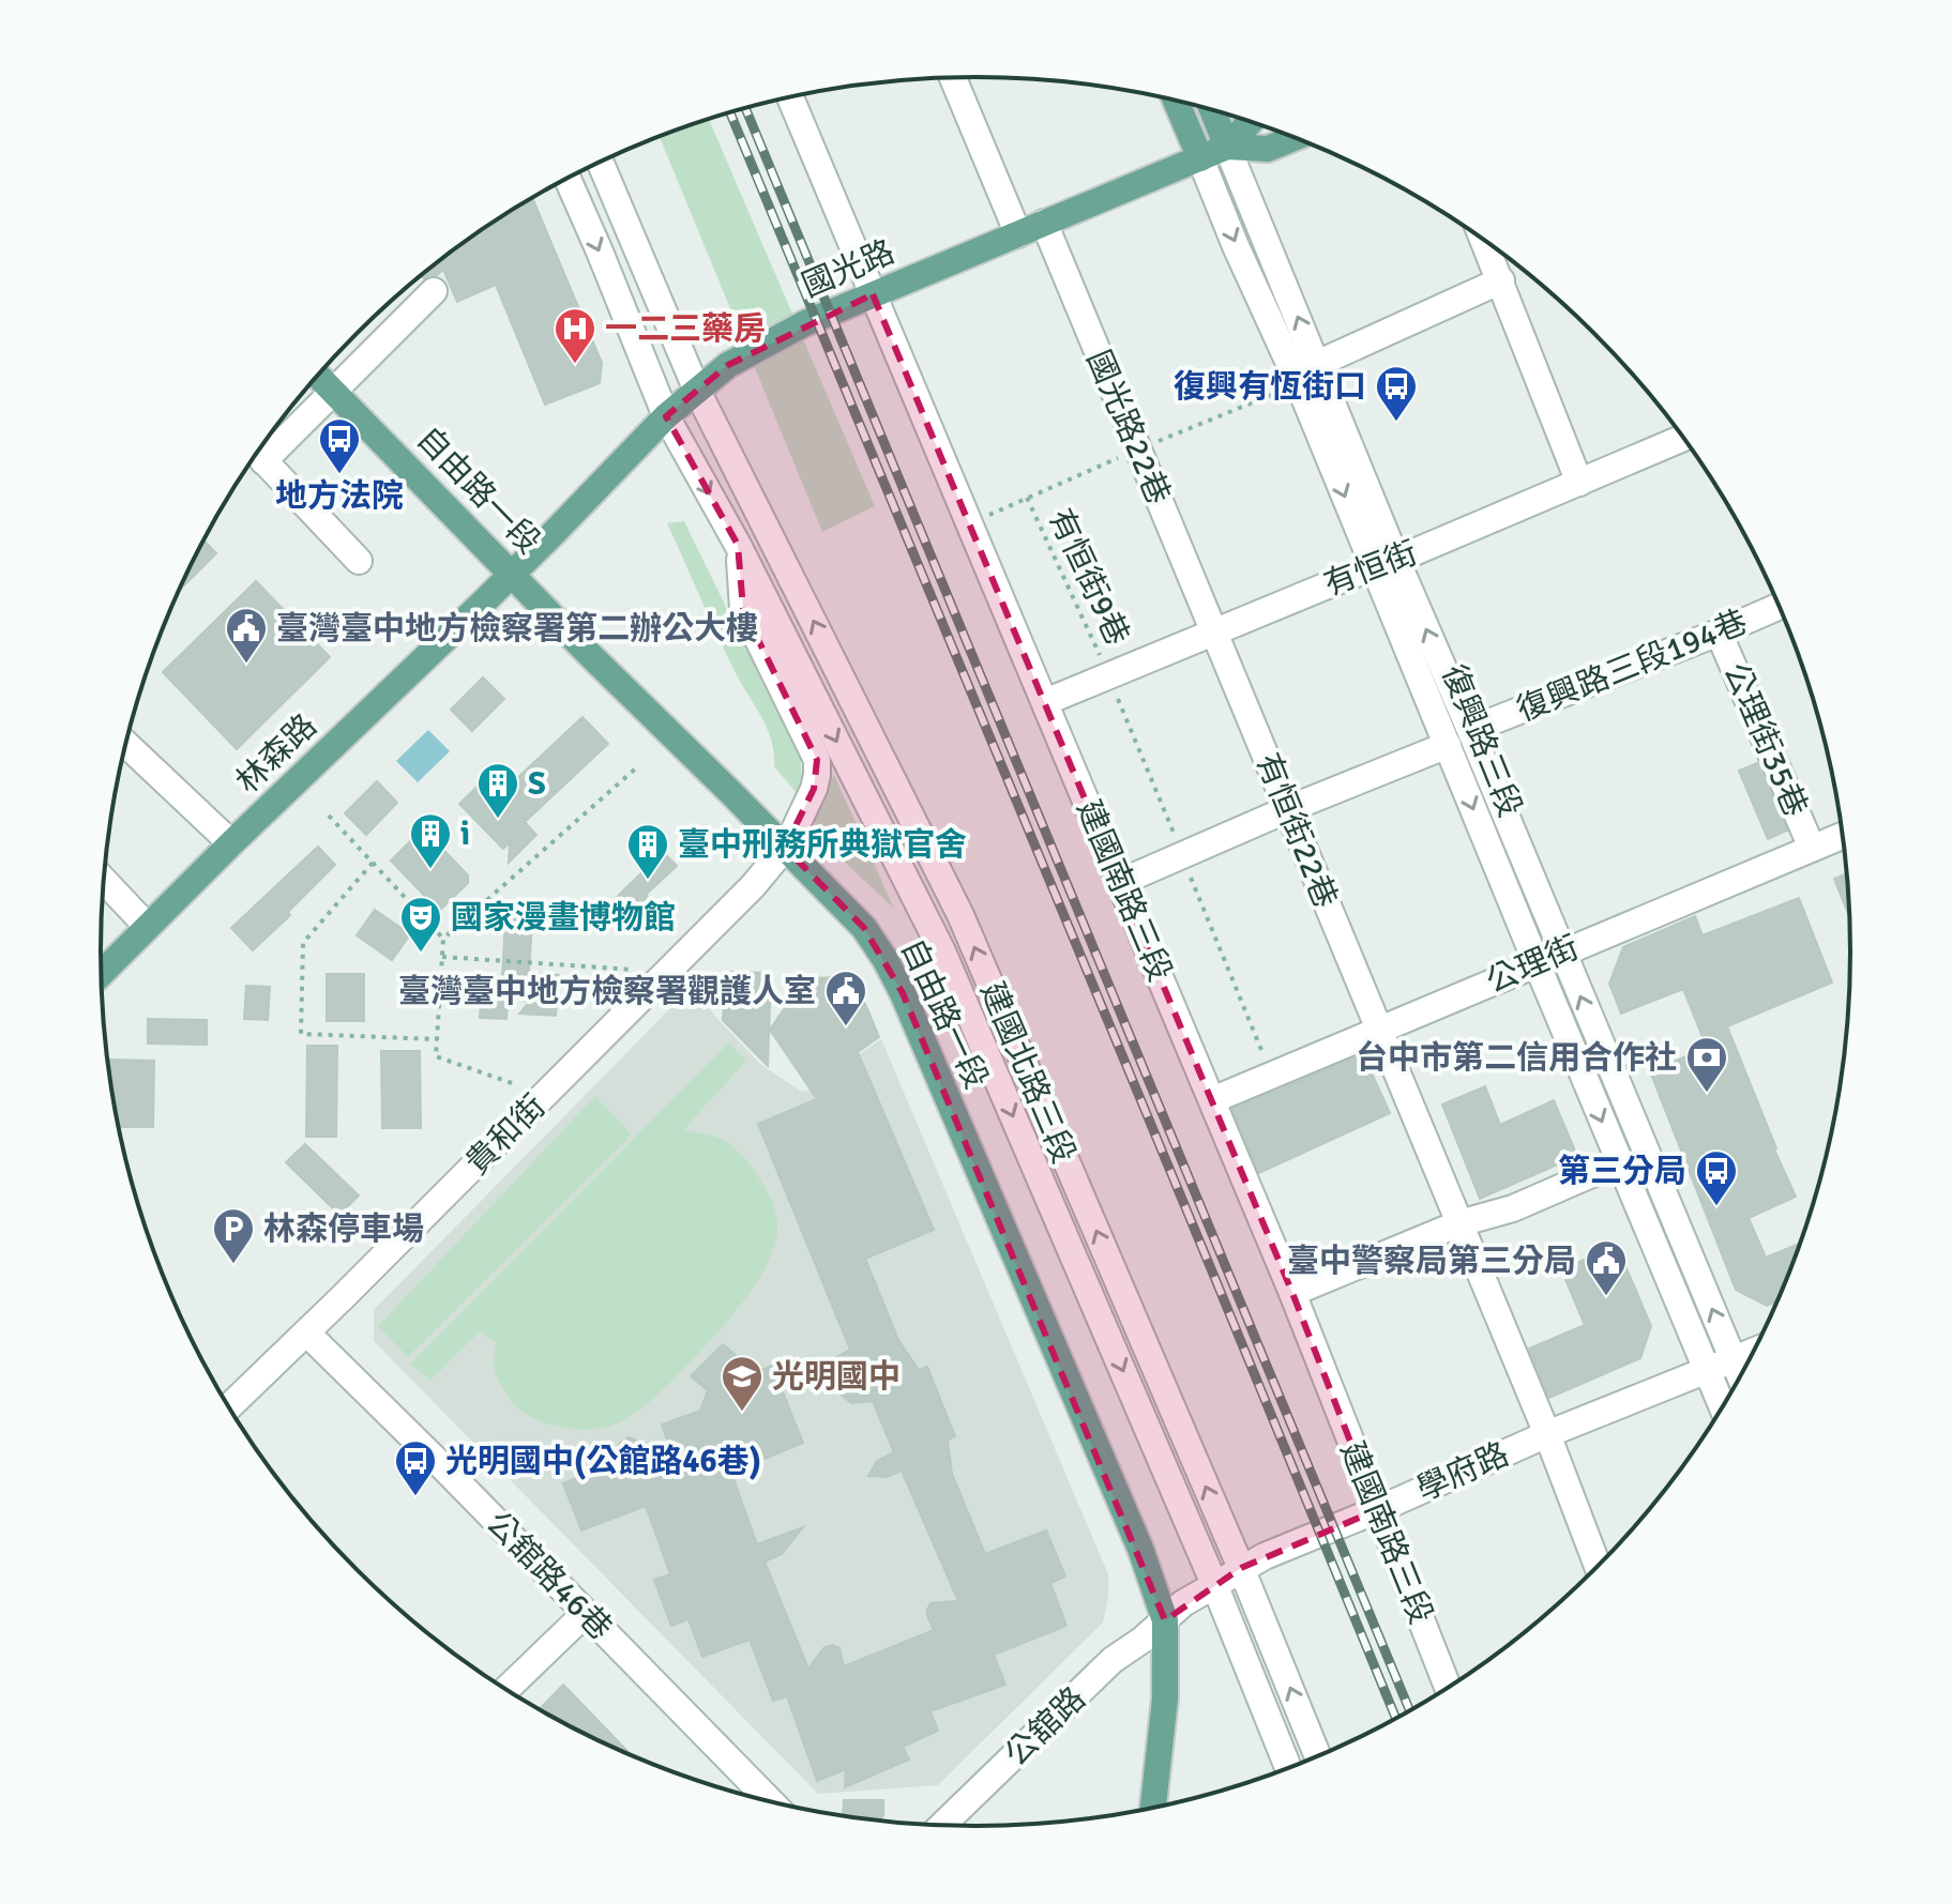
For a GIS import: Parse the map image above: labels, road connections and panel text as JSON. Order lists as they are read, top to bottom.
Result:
{
  "streets": {
    "main road": [
      "國光路",
      "自由路一段",
      "復興路三段",
      "林森路"
    ],
    "street": [
      "國光路22巷",
      "有恒街",
      "復興路三段194巷",
      "公理街35巷",
      "有恒街22巷",
      "建國南路三段",
      "公理街",
      "建國北路三段",
      "貴和街",
      "學府路",
      "公舘路46巷",
      "公舘路"
    ],
    "path": ["有恒街9巷"]
  },
  "crossings": [
    ["國光路", "國光路22巷"],
    ["國光路", "自由路一段"],
    ["國光路", "復興路三段"],
    ["國光路", "林森路"],
    ["國光路", "建國南路三段"],
    ["國光路", "建國北路三段"],
    ["國光路22巷", "有恒街"],
    ["國光路22巷", "有恒街22巷"],
    ["自由路一段", "林森路"],
    ["自由路一段", "貴和街"],
    ["自由路一段", "學府路"],
    ["自由路一段", "公舘路"],
    ["有恒街", "有恒街9巷"],
    ["有恒街", "復興路三段"],
    ["有恒街", "有恒街22巷"],
    ["有恒街", "建國南路三段"],
    ["復興路三段194巷", "公理街35巷"],
    ["復興路三段194巷", "復興路三段"],
    ["公理街35巷", "公理街"],
    ["復興路三段", "公理街"],
    ["復興路三段", "學府路"],
    ["有恒街22巷", "公理街"],
    ["有恒街22巷", "學府路"],
    ["建國南路三段", "公理街"],
    ["建國南路三段", "學府路"],
    ["建國北路三段", "貴和街"],
    ["建國北路三段", "學府路"],
    ["貴和街", "公舘路46巷"],
    ["學府路", "公舘路"]
  ],
  "places": {
    "hospital": ["一二三藥房"],
    "bus stop": [
      "復興有恆街口",
      "地方法院",
      "第三分局",
      "光明國中(公館路46巷)"
    ],
    "public building": ["臺灣臺中地方檢察署第二辦公大樓", "臺灣臺中地方檢察署觀護人室", "臺中警察局第三分局"],
    "building": ["S", "i", "臺中刑務所典獄官舍"],
    "theatre": ["國家漫畫博物館"],
    "bank": ["台中市第二信用合作社"],
    "parking": ["林森停車場"],
    "school or university": ["光明國中"]
  }
}
